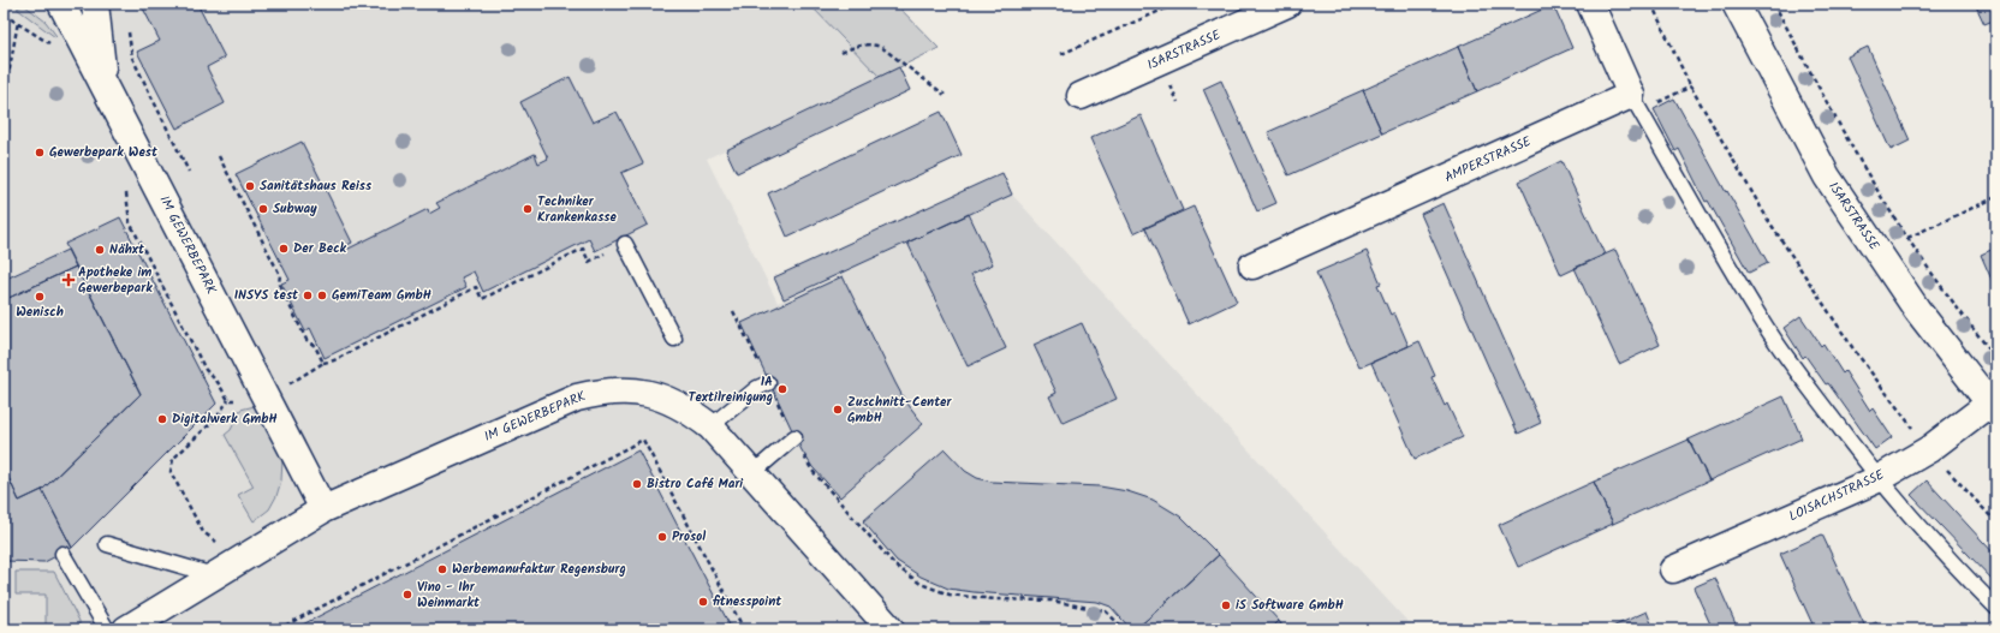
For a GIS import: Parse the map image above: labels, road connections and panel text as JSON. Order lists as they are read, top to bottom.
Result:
{
  "streets": {
    "street": [
      "ISARSTRASSE",
      "AMPERSTRASSE",
      "IM GEWERBEPARK",
      "LOISACHSTRASSE"
    ]
  },
  "crossings": [
    ["ISARSTRASSE", "LOISACHSTRASSE"]
  ],
  "places": {
    "other": [
      "Gewerbepark West",
      "Sanitätshaus Reiss",
      "Subway",
      "Techniker Krankenkasse",
      "Der Beck",
      "Nähxt",
      "INSYS test",
      "GemiTeam GmbH",
      "Wenisch",
      "1A Textilreinigung",
      "Zuschnitt-Center GmbH",
      "Digitalwerk GmbH",
      "Bistro Café Mari",
      "Prosol",
      "Werbemanufaktur Regensburg",
      "Vino - Ihr Weinmarkt",
      "fitnesspoint",
      "iS Software GmbH"
    ],
    "health": ["Apotheke im Gewerbepark"]
  }
}
